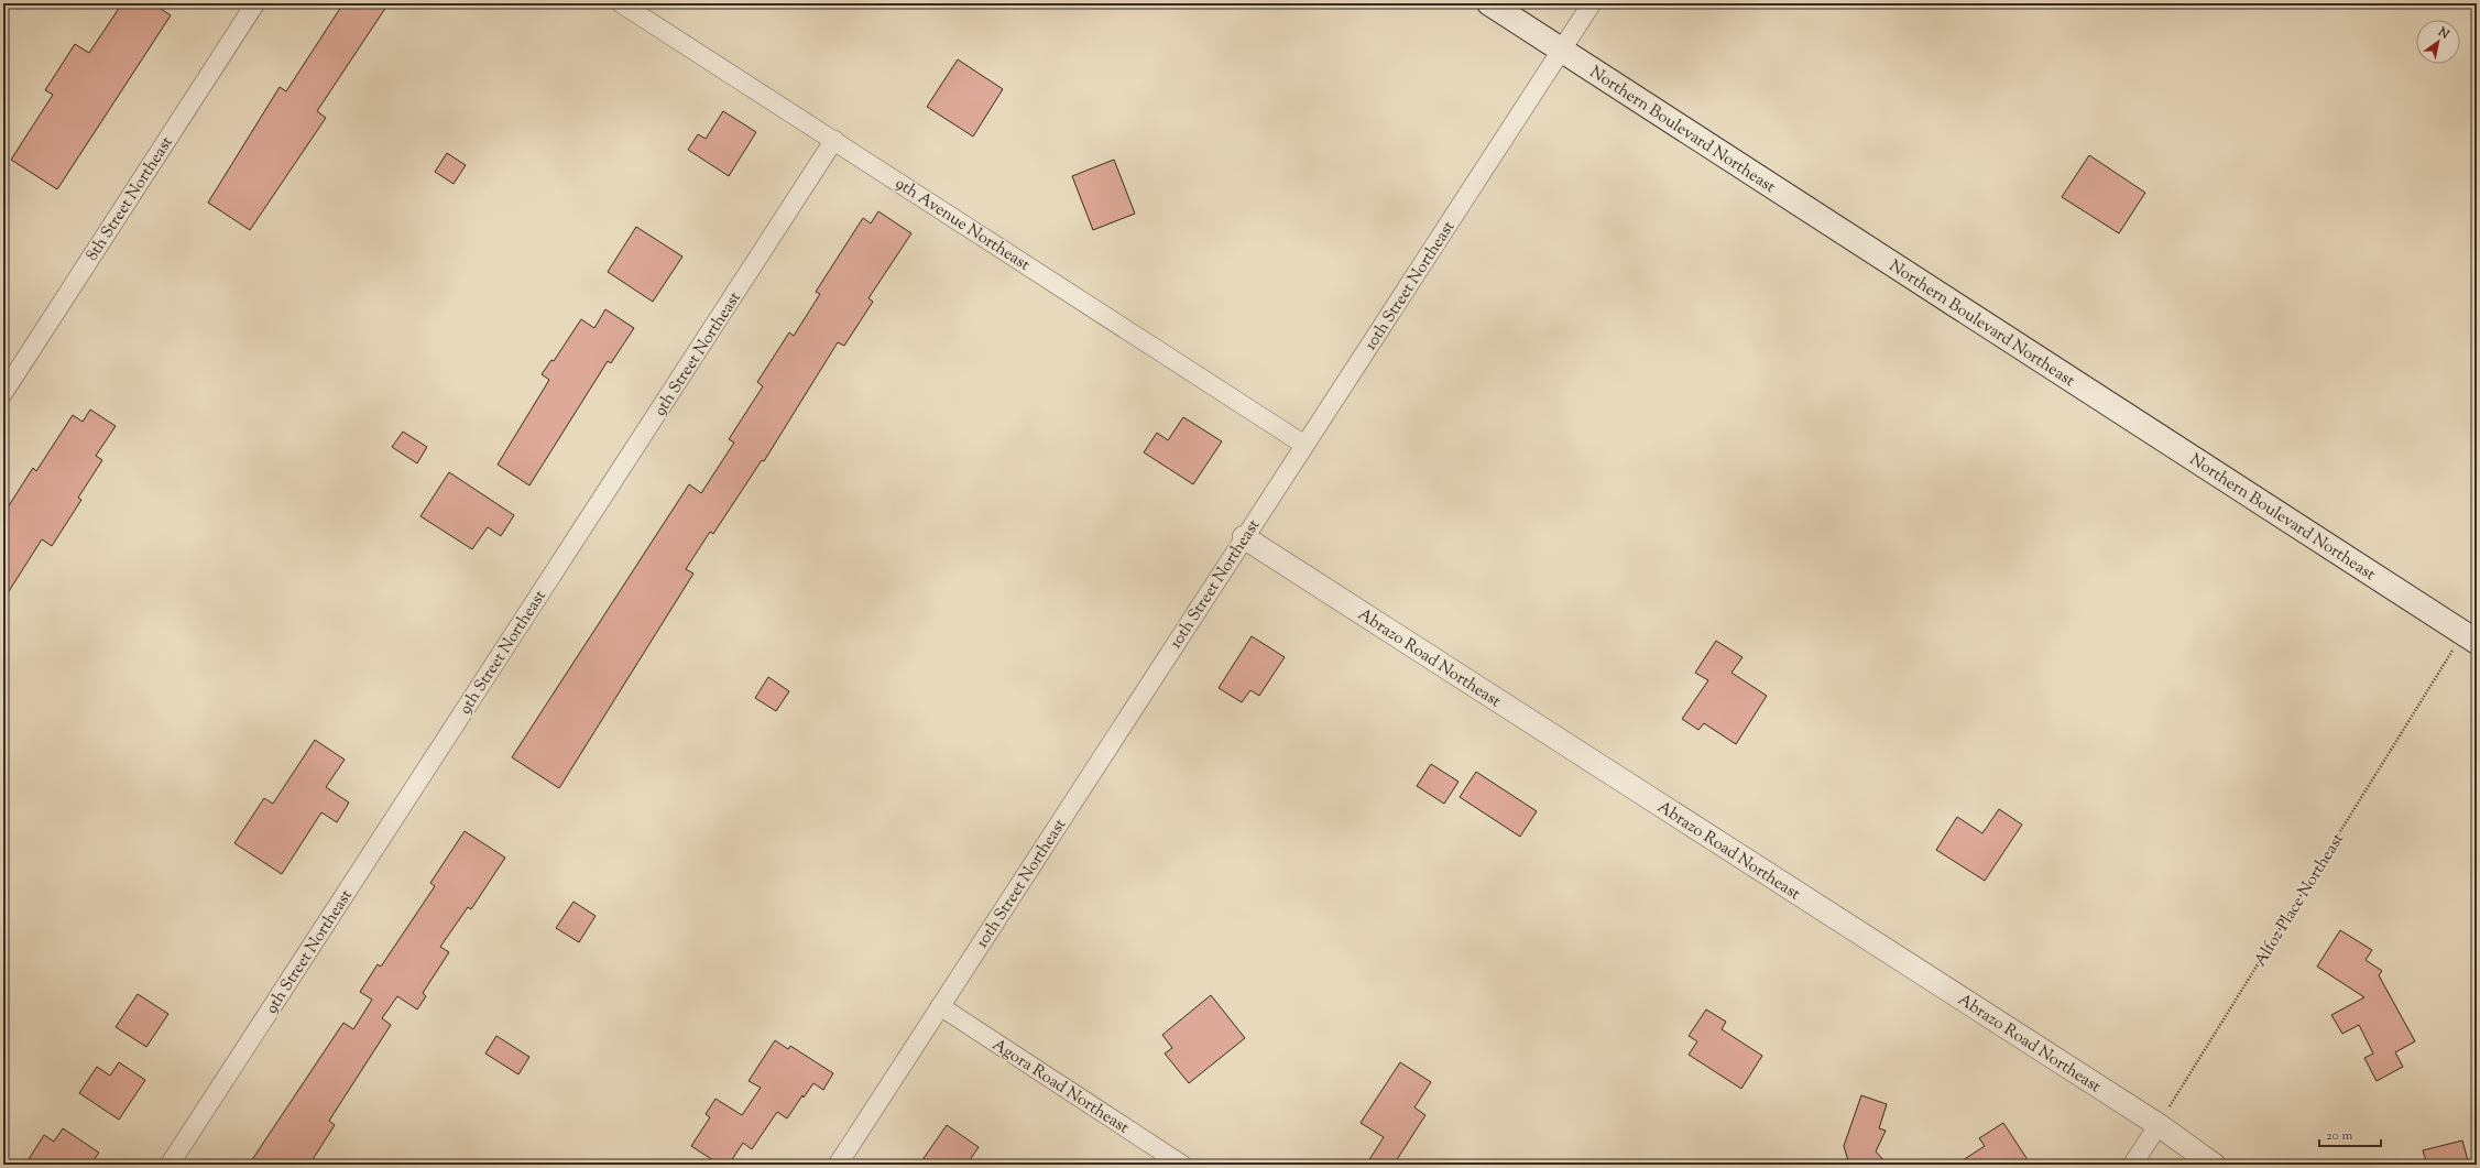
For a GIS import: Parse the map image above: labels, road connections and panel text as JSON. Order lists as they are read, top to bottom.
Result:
{
  "streets": {
    "main road": ["Northern Boulevard Northeast"],
    "street": [
      "8th Street Northeast",
      "9th Avenue Northeast",
      "10th Street Northeast",
      "9th Street Northeast",
      "Abrazo Road Northeast",
      "Agora Road Northeast"
    ],
    "path": ["Alfoz Place Northeast"]
  },
  "crossings": [
    ["Northern Boulevard Northeast", "10th Street Northeast"],
    ["Northern Boulevard Northeast", "Alfoz Place Northeast"],
    ["9th Avenue Northeast", "10th Street Northeast"],
    ["9th Avenue Northeast", "9th Street Northeast"],
    ["10th Street Northeast", "Abrazo Road Northeast"],
    ["10th Street Northeast", "Agora Road Northeast"],
    ["Abrazo Road Northeast", "Alfoz Place Northeast"]
  ],
  "scale_bar": "20 m",
  "north": "top right"
}
